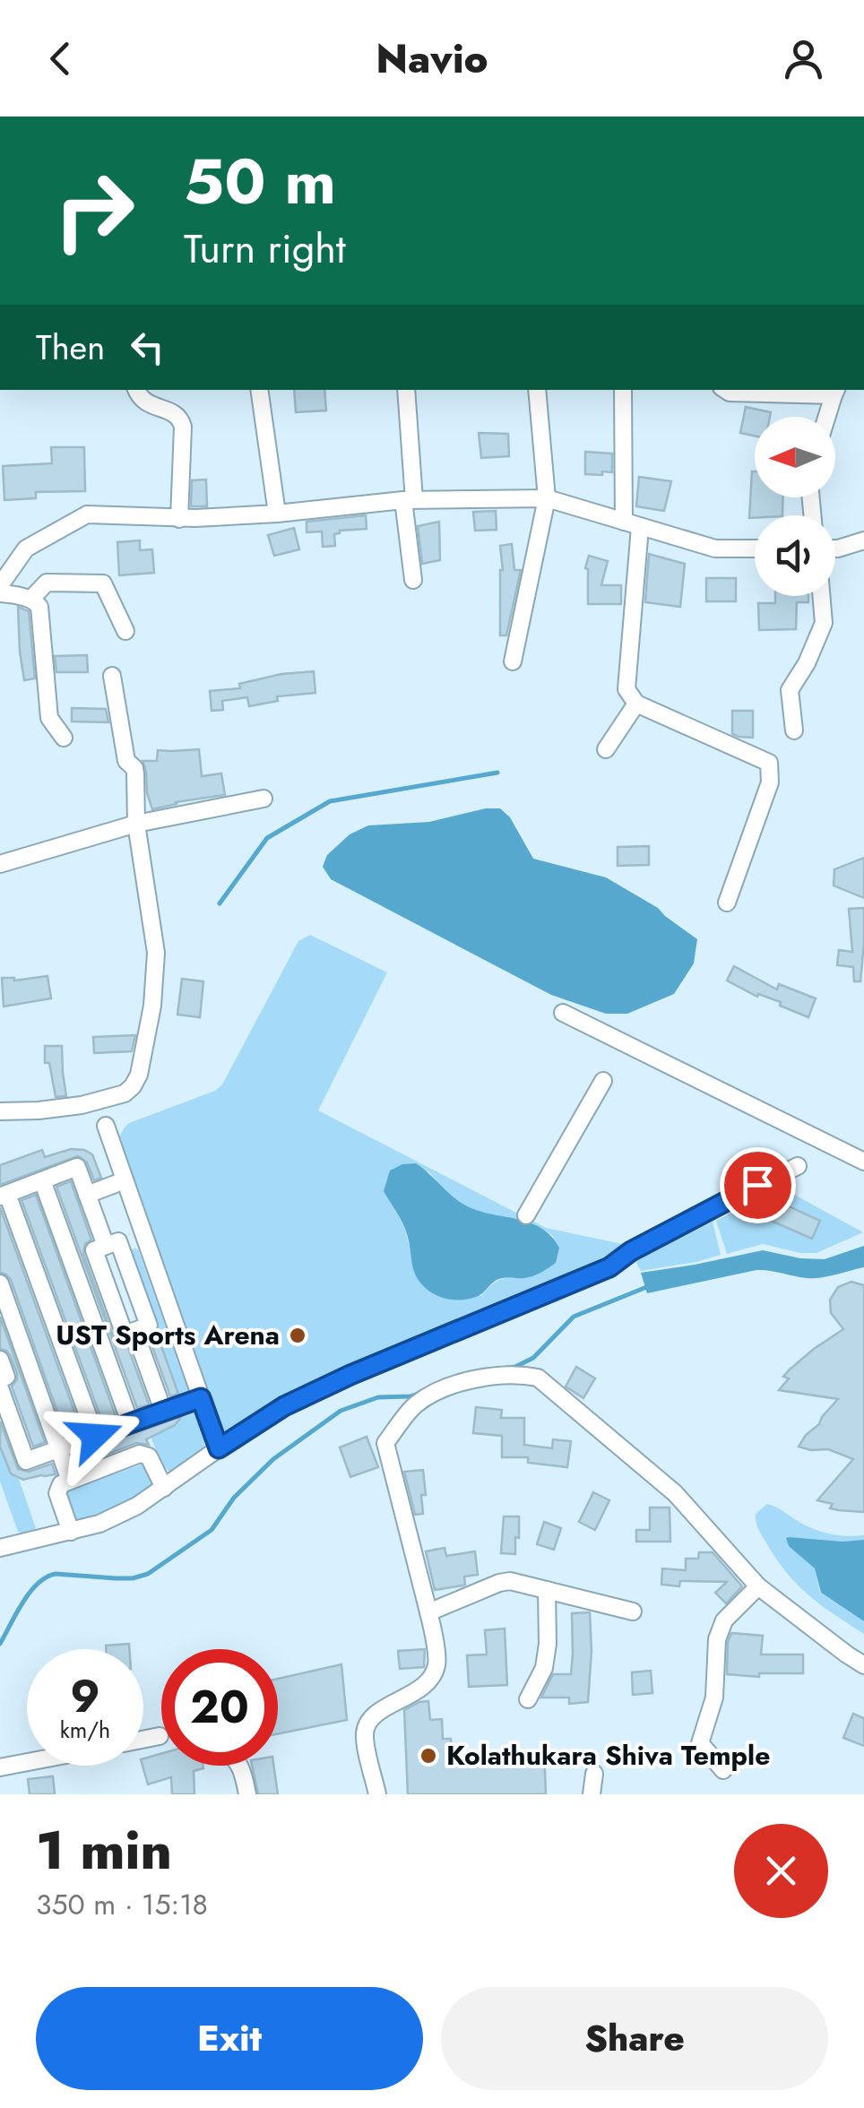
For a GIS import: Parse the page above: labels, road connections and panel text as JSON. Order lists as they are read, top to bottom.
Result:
{
  "places": ["UST Sports Arena", "Kolathukara Shiva Temple"],
  "north": "left",
  "page": {
    "header": "Navio",
    "turn": ["50 m", "Turn right"],
    "then": "Then",
    "speed": "9 km/h",
    "limit": "20",
    "heading": ["1 min", "350 m · 15:18"],
    "buttons": ["Exit", "Share"]
  }
}
